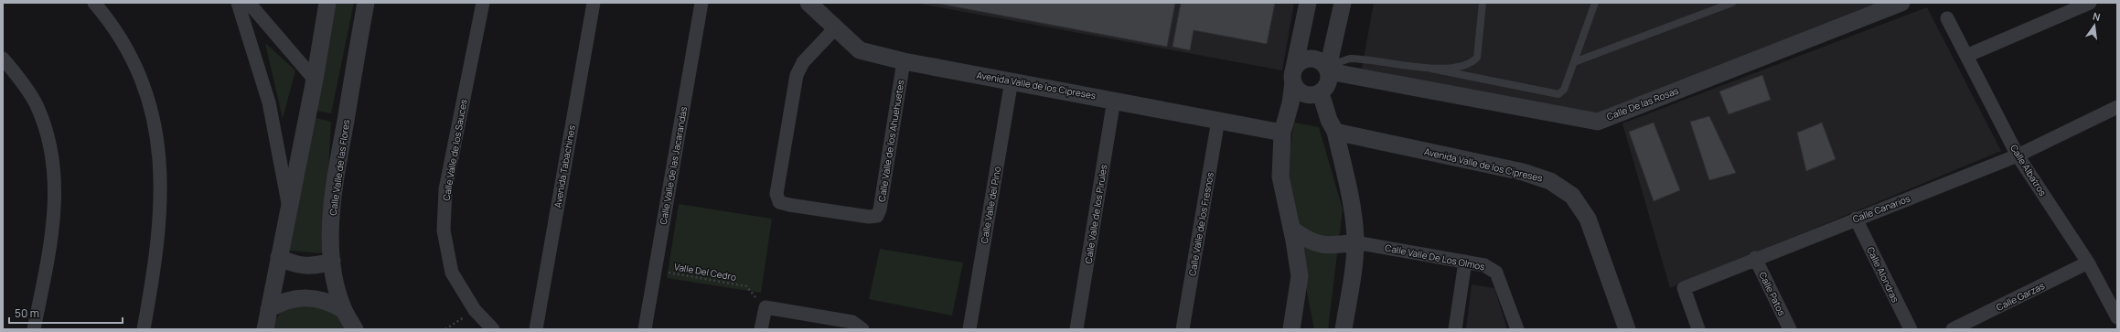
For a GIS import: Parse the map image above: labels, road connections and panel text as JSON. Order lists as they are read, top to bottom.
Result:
{
  "streets": {
    "street": [
      "Avenida Valle de los Cipreses",
      "Calle De las Rosas",
      "Calle Valle de los Ahuehuetes",
      "Calle Valle de los Sauces",
      "Calle Valle de las Jacarandas",
      "Avenida Tabachines",
      "Calle Valle de las Flores",
      "Calle Albatros",
      "Calle Valle del Pino",
      "Calle Canarios",
      "Calle Valle de los Pirules",
      "Calle Valle de los Fresnos",
      "Calle Valle De Los Olmos",
      "Calle Alondras",
      "Calle Patos",
      "Calle Garzas"
    ],
    "path": ["Valle Del Cedro"]
  },
  "crossings": [
    ["Avenida Valle de los Cipreses", "Calle Valle de los Ahuehuetes"],
    ["Avenida Valle de los Cipreses", "Calle Valle del Pino"],
    ["Avenida Valle de los Cipreses", "Calle Valle de los Pirules"],
    ["Avenida Valle de los Cipreses", "Calle Valle de los Fresnos"],
    ["Calle Valle de las Jacarandas", "Valle Del Cedro"],
    ["Calle Albatros", "Calle Canarios"],
    ["Calle Albatros", "Calle Garzas"],
    ["Calle Canarios", "Calle Alondras"],
    ["Calle Canarios", "Calle Patos"]
  ],
  "scale_bar": "50 m",
  "north": "top"
}
